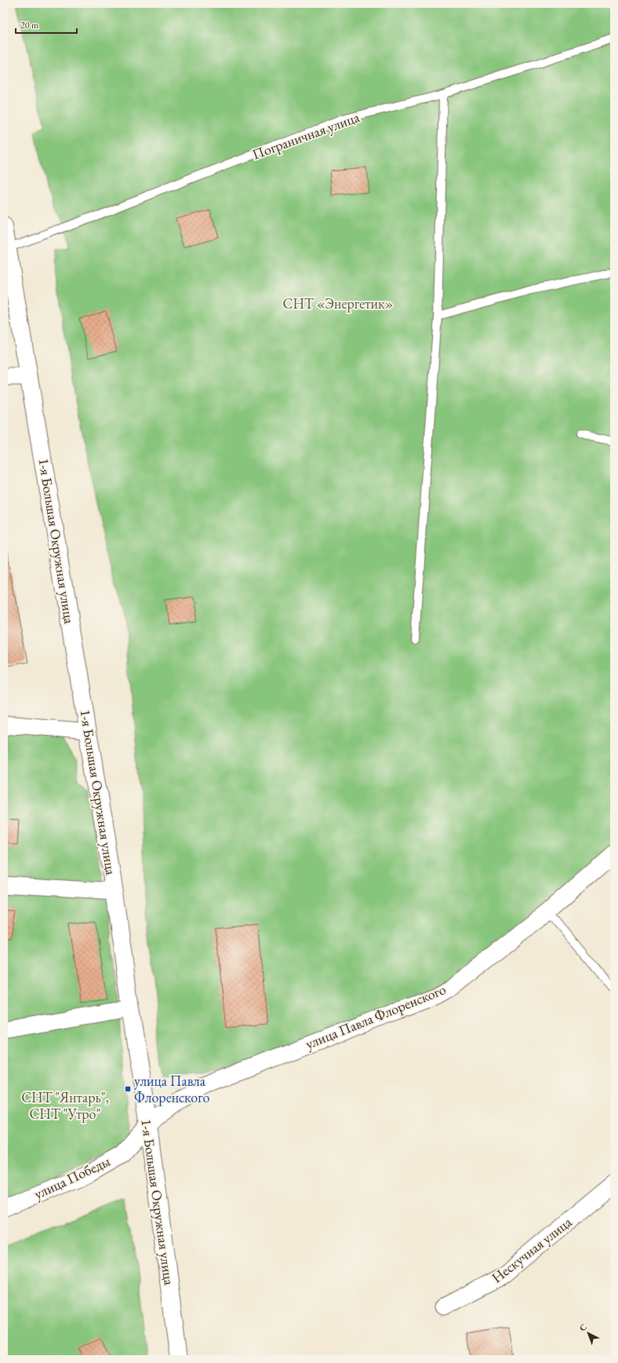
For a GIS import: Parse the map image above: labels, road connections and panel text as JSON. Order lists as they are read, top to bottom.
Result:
{
  "streets": {
    "street": [
      "1-я Большая Окружная улица",
      "улица Павла Флоренского",
      "улица Победы",
      "Нескучная улица"
    ],
    "lane": ["Пограничная улица"]
  },
  "crossings": [
    ["Пограничная улица", "1-я Большая Окружная улица"],
    ["1-я Большая Окружная улица", "улица Павла Флоренского"],
    ["1-я Большая Окружная улица", "улица Победы"],
    ["улица Павла Флоренского", "улица Победы"]
  ],
  "parks": ["СНТ «Энергетик»", "СНТ \"Янтарь\", СНТ \"Утро\""],
  "places": {
    "transit": ["улица Павла Флоренского"]
  },
  "scale_bar": "20 m",
  "north": "top left"
}
